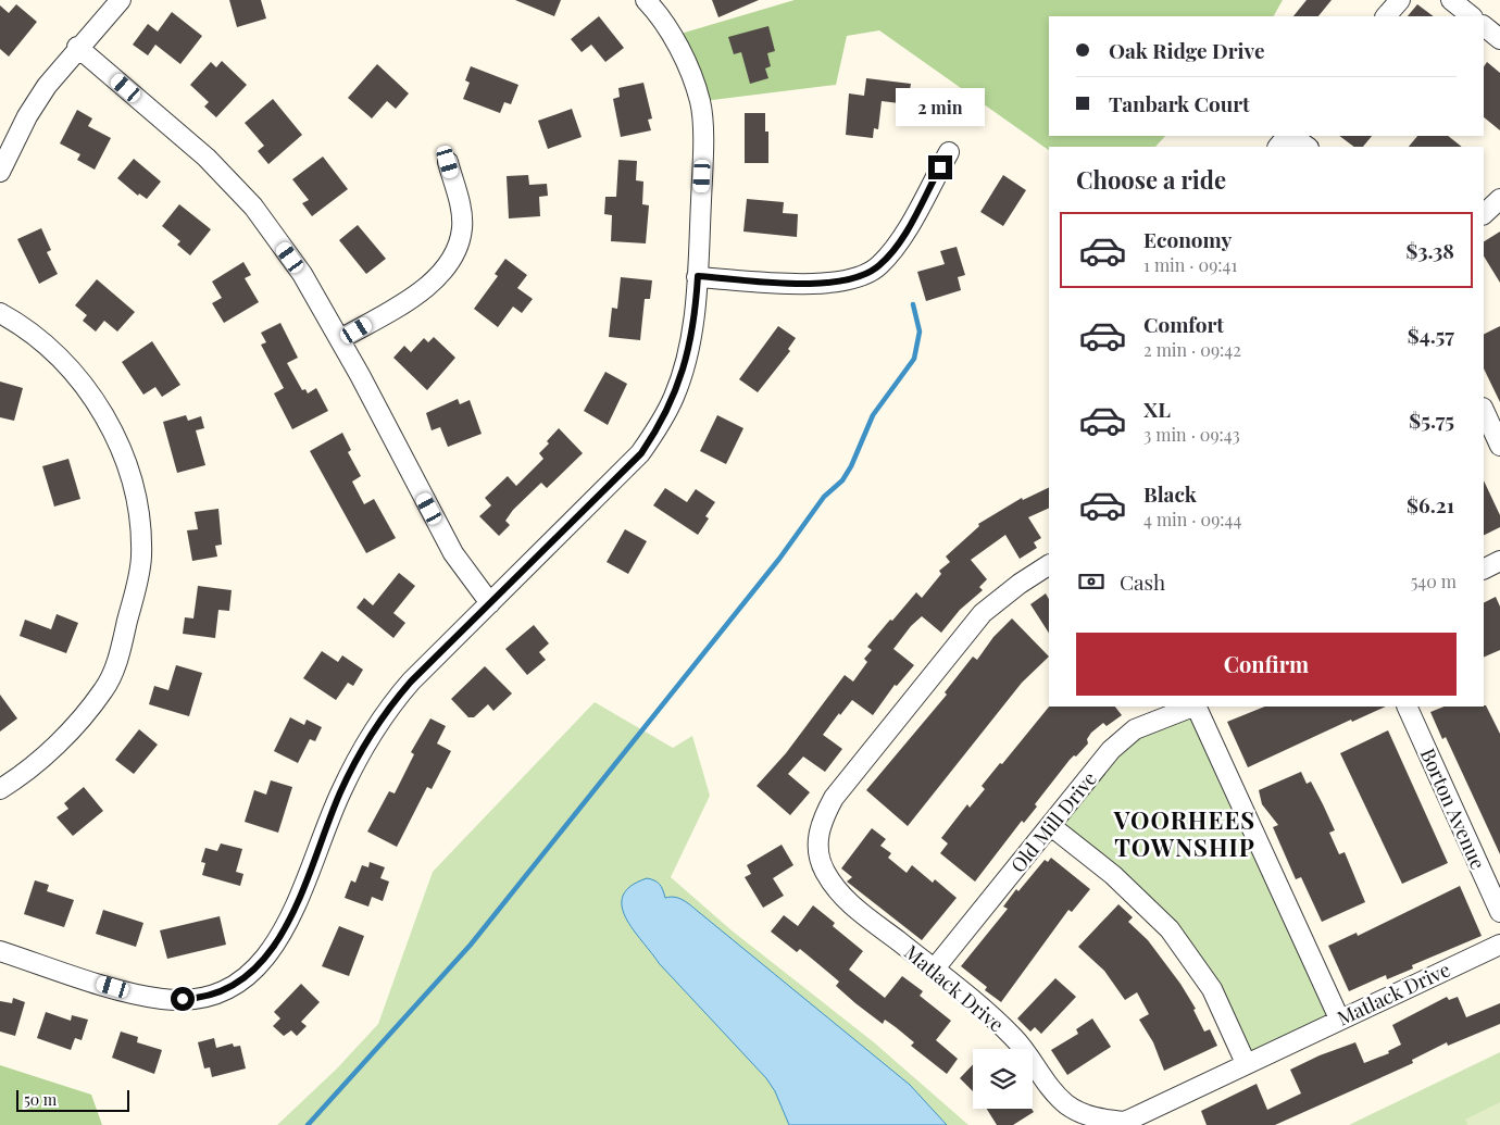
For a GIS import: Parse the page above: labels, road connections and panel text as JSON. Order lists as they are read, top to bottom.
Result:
{
  "streets": {
    "street": ["Borton Avenue", "Old Mill Drive", "Matlack Drive"]
  },
  "crossings": [
    ["Old Mill Drive", "Matlack Drive"]
  ],
  "districts": ["VOORHEES TOWNSHIP"],
  "scale_bar": "50 m",
  "page": {
    "banner": ["Oak Ridge Drive", "Tanbark Court"],
    "bubble": "2 min",
    "heading": "Choose a ride",
    "list": [
      {
        "name": "Economy",
        "note": "1 min · 09:41",
        "value": "$3.38"
      },
      {
        "name": "Comfort",
        "note": "2 min · 09:42",
        "value": "$4.57"
      },
      {
        "name": "XL",
        "note": "3 min · 09:43",
        "value": "$5.75"
      },
      {
        "name": "Black",
        "note": "4 min · 09:44",
        "value": "$6.21"
      }
    ],
    "pay": ["Cash", "540 m"],
    "buttons": "Confirm",
    "scale": "50 m"
  }
}
